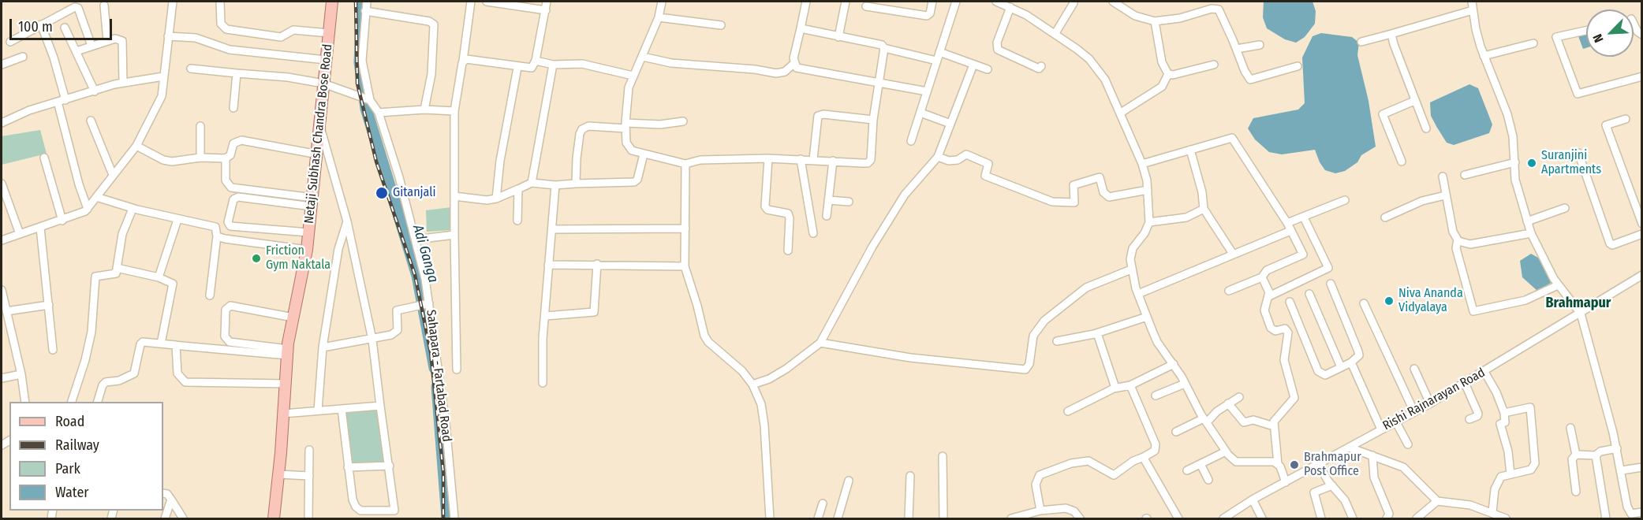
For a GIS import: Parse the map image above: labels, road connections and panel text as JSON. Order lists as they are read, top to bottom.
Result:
{
  "streets": {
    "main road": ["Netaji Subhash Chandra Bose Road"],
    "street": ["Sahapara - Fartabad Road", "Rishi Rajnarayan Road"]
  },
  "districts": ["Brahmapur"],
  "water": ["Adi Ganga"],
  "places": [
    "Suranjini Apartments",
    "Gitanjali",
    "Friction Gym Naktala",
    "Niva Ananda Vidyalaya",
    "Brahmapur Post Office"
  ],
  "legend": [
    "Road",
    "Railway",
    "Park",
    "Water"
  ],
  "scale_bar": "100 m",
  "north": "bottom left"
}
